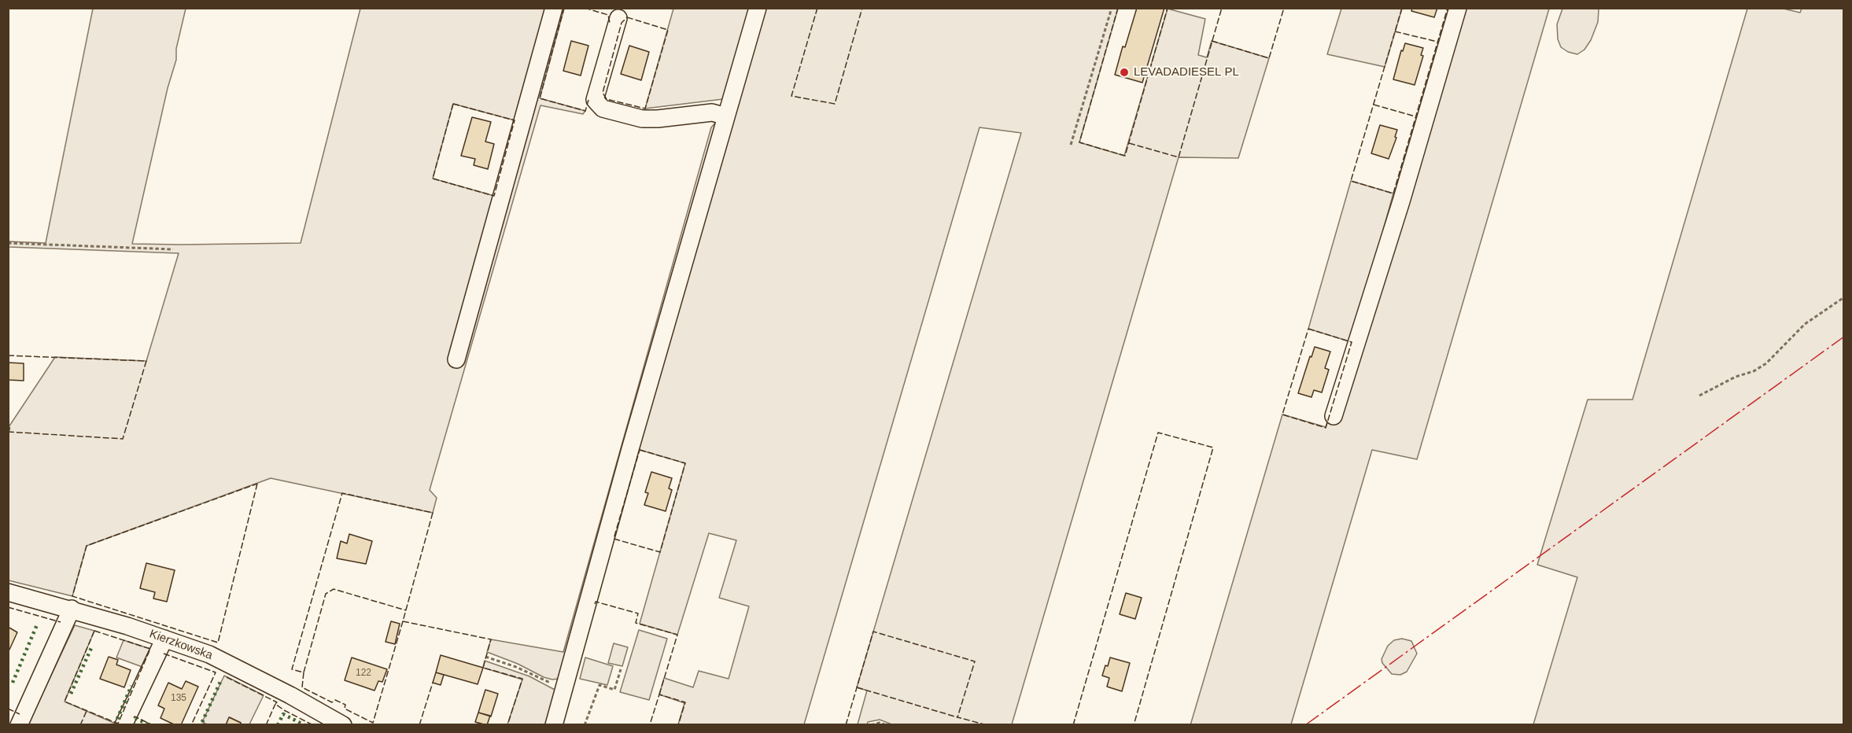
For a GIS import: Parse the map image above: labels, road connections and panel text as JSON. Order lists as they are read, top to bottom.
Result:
{
  "streets": {
    "street": ["Kierzkowska"]
  },
  "places": ["LEVADADIESEL PL"],
  "house_numbers": ["122", "135"]
}
